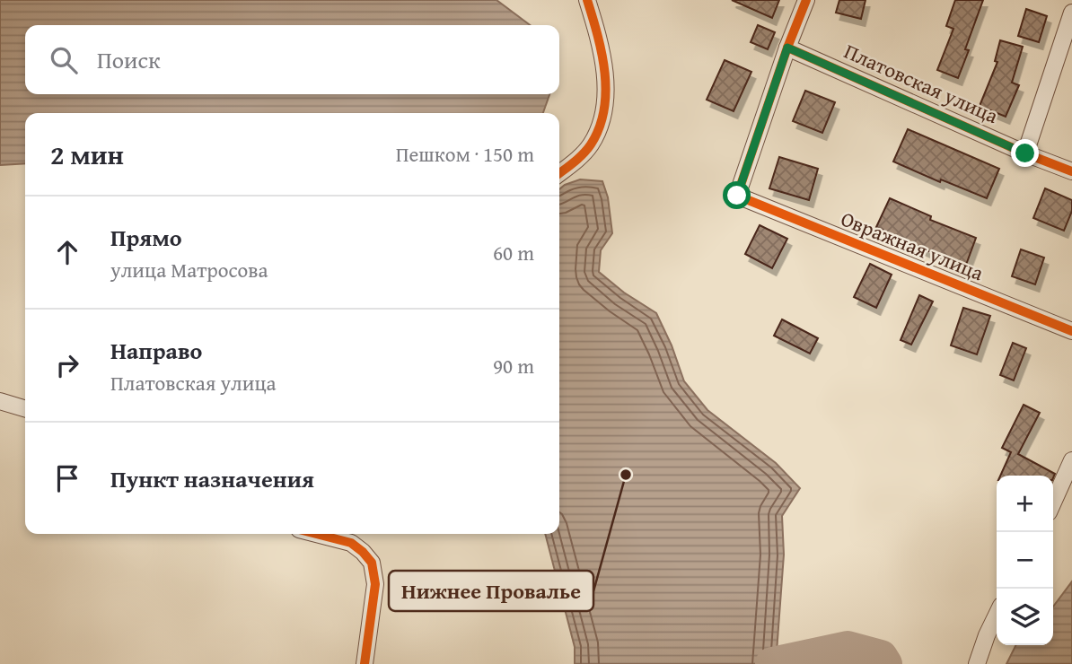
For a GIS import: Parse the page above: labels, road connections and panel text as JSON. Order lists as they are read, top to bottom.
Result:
{
  "streets": {
    "street": ["Платовская улица", "Овражная улица"]
  },
  "crossings": [
    ["Платовская улица", "Овражная улица"]
  ],
  "places": ["Нижнее Провалье"],
  "page": {
    "search": "Поиск",
    "heading": ["2 мин", "Пешком · 150 m"],
    "list": [
      ["Прямо", "улица Матросова", "60 m"],
      ["Направо", "Платовская улица", "90 m"],
      "Пункт назначения"
    ],
    "map_buttons": ["+", "−"]
  }
}
